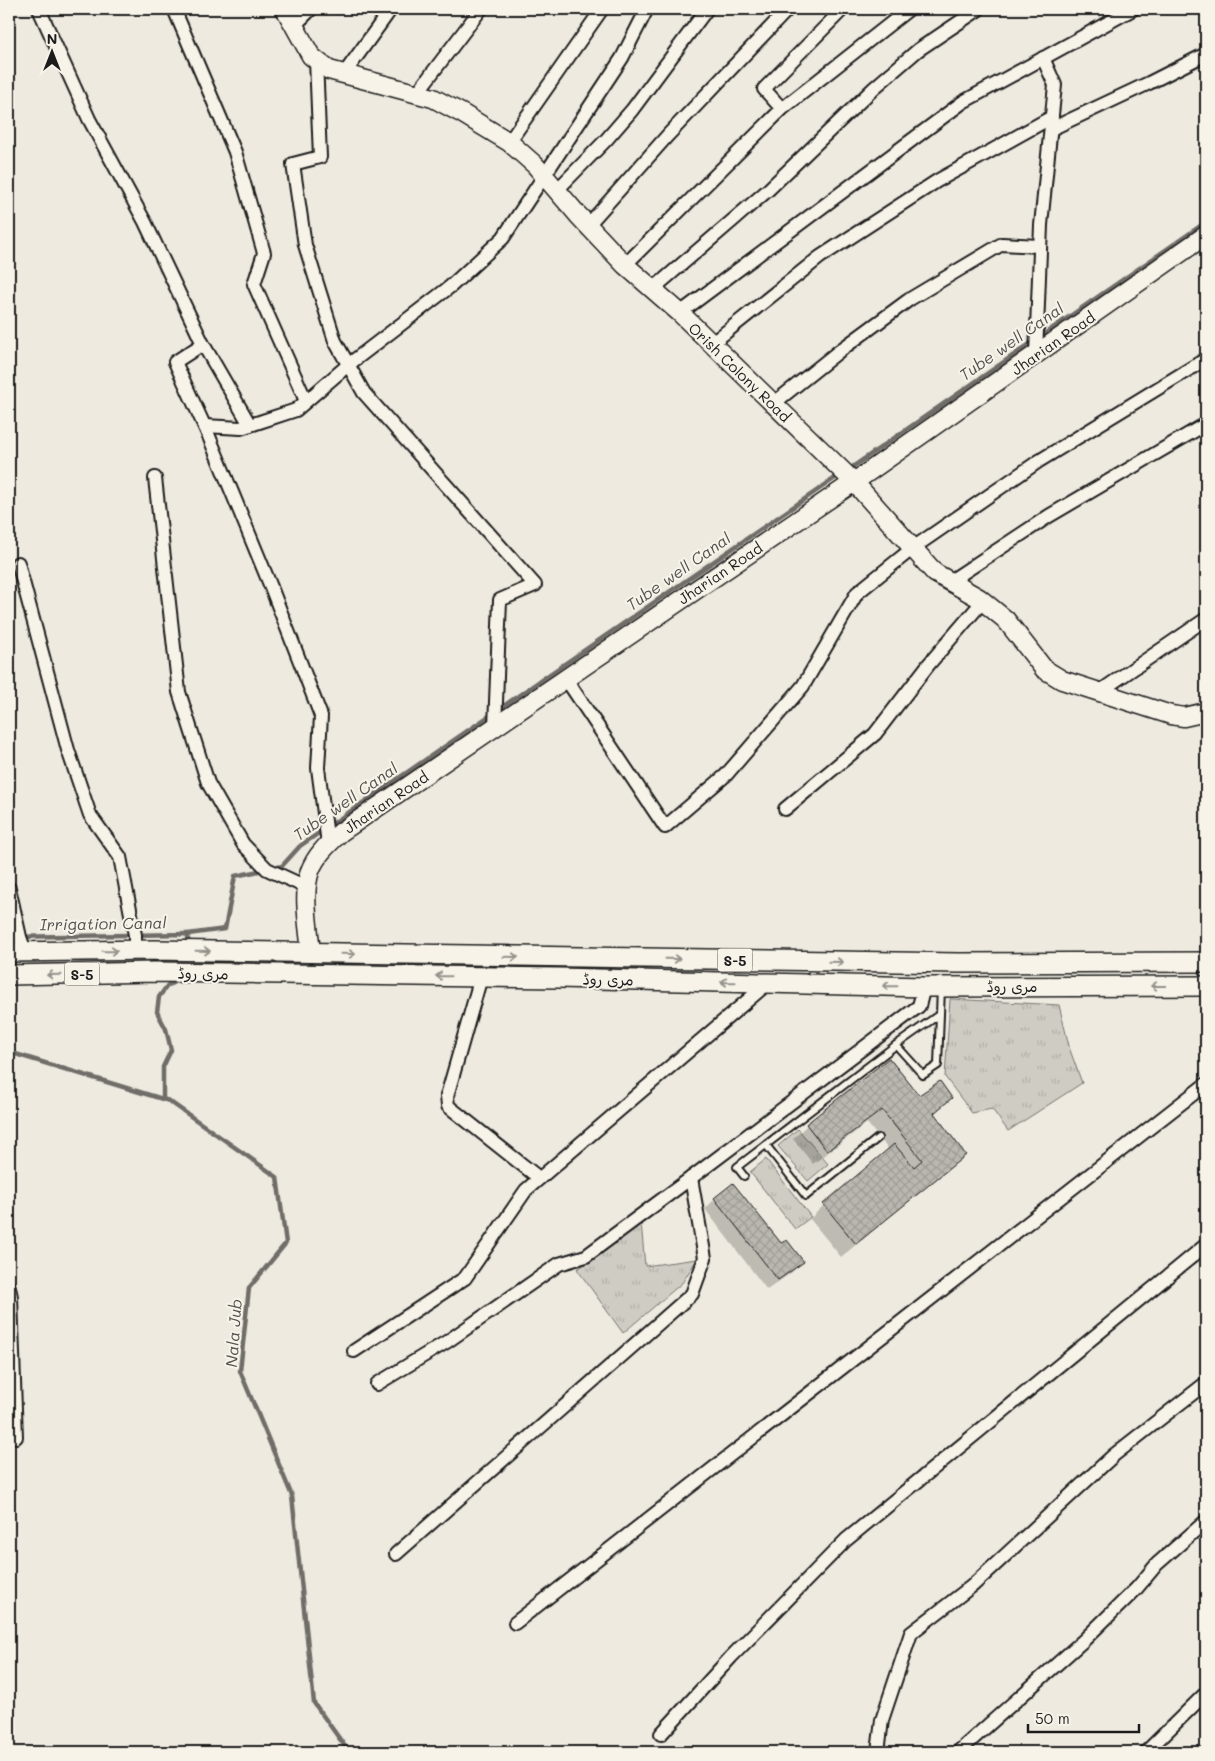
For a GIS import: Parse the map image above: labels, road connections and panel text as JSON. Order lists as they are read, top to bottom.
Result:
{
  "streets": {
    "main road": ["S-5", "مری روڈ"],
    "street": ["Jharian Road", "Orish Colony Road"]
  },
  "crossings": [
    ["Jharian Road", "Orish Colony Road"],
    ["Jharian Road", "مری روڈ"]
  ],
  "water": ["Tube well Canal", "Irrigation Canal", "Nala Jub"],
  "scale_bar": "50 m",
  "north": "top"
}
